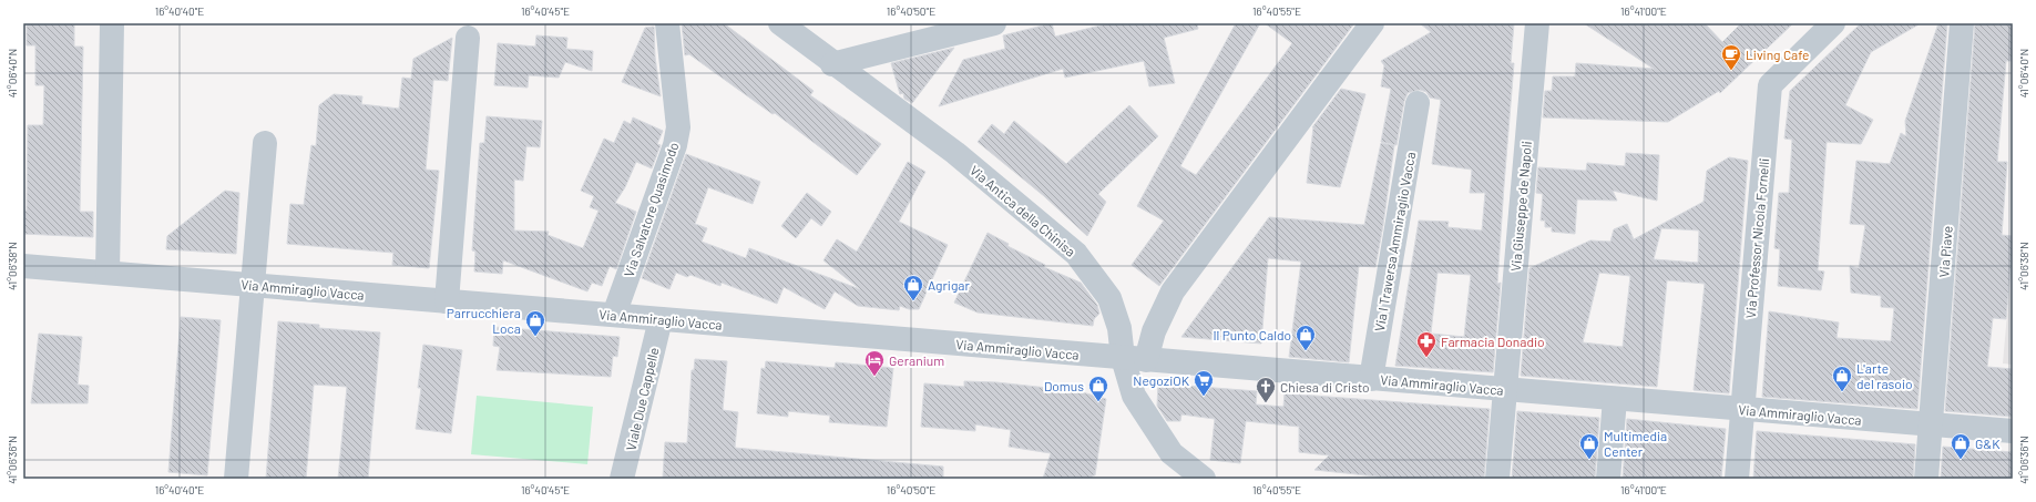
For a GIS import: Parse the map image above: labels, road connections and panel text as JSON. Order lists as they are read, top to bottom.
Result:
{
  "streets": {
    "street": [
      "Via Giuseppe de Napoli",
      "Via Salvatore Quasimodo",
      "Via Antica della Chinisa",
      "Via Professor Nicola Fornelli",
      "Via I Traversa Ammiraglio Vacca",
      "Via Piave",
      "Via Ammiraglio Vacca",
      "Viale Due Cappelle"
    ]
  },
  "crossings": [
    ["Via Giuseppe de Napoli", "Via Ammiraglio Vacca"],
    ["Via Salvatore Quasimodo", "Via Ammiraglio Vacca"],
    ["Via Antica della Chinisa", "Via Ammiraglio Vacca"],
    ["Via Professor Nicola Fornelli", "Via Ammiraglio Vacca"],
    ["Via I Traversa Ammiraglio Vacca", "Via Ammiraglio Vacca"],
    ["Via Piave", "Via Ammiraglio Vacca"],
    ["Via Ammiraglio Vacca", "Viale Due Cappelle"]
  ],
  "places": {
    "cafe": ["Living Cafe"],
    "shop": [
      "Agrigar",
      "Parrucchiera Loca",
      "Il Punto Caldo",
      "L'arte del rasoio",
      "Domus",
      "Multimedia Center",
      "G&K"
    ],
    "pharmacy": ["Farmacia Donadio"],
    "hotel": ["Geranium"],
    "supermarket": ["NegoziOK"],
    "church": ["Chiesa di Cristo"]
  },
  "coordinates": [
    "16°40'40\"E",
    "16°40'45\"E",
    "16°40'50\"E",
    "16°40'55\"E",
    "16°41'00\"E",
    "41°06'40\"N",
    "41°06'38\"N",
    "41°06'36\"N"
  ]
}
